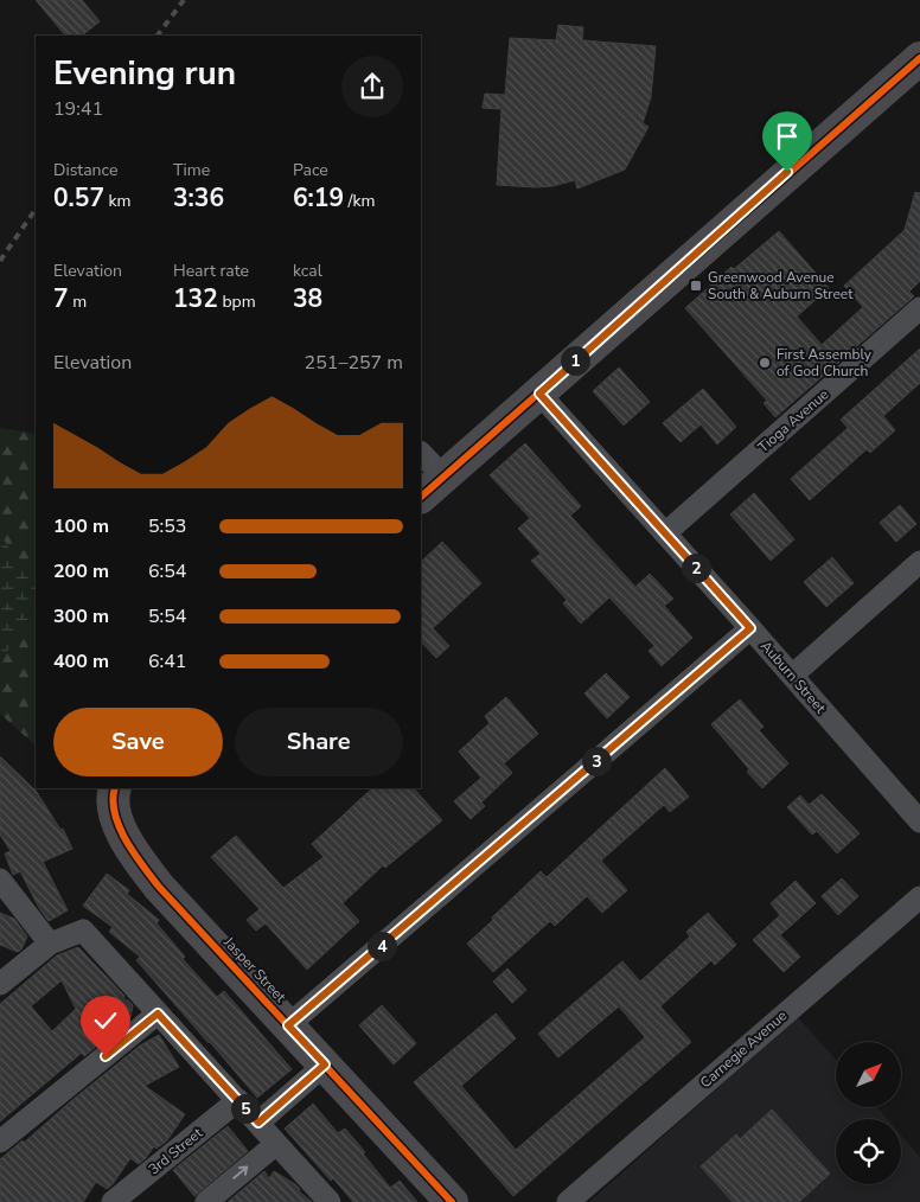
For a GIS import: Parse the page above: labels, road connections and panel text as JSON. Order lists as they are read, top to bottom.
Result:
{
  "streets": {
    "street": [
      "Tioga Avenue",
      "Auburn Street",
      "Jasper Street",
      "Carnegie Avenue",
      "3rd Street"
    ]
  },
  "crossings": [
    ["Tioga Avenue", "Auburn Street"]
  ],
  "places": {
    "transit": ["Greenwood Avenue South & Auburn Street"],
    "other": ["First Assembly of God Church"]
  },
  "north": "top right",
  "page": {
    "heading": ["Evening run", "19:41"],
    "stats": [
      ["Distance", "0.57 km"],
      ["Time", "3:36"],
      ["Pace", "6:19 /km"],
      ["Elevation", "7 m"],
      ["Heart rate", "132 bpm"],
      ["kcal", "38"]
    ],
    "chart": ["Elevation", "251–257 m"],
    "pins": [
      "1",
      "2",
      "3",
      "4",
      "5"
    ],
    "list": [
      {
        "name": "100 m",
        "note": "5:53"
      },
      {
        "name": "200 m",
        "note": "6:54"
      },
      {
        "name": "300 m",
        "note": "5:54"
      },
      {
        "name": "400 m",
        "note": "6:41"
      }
    ],
    "buttons": ["Save", "Share"]
  }
}
